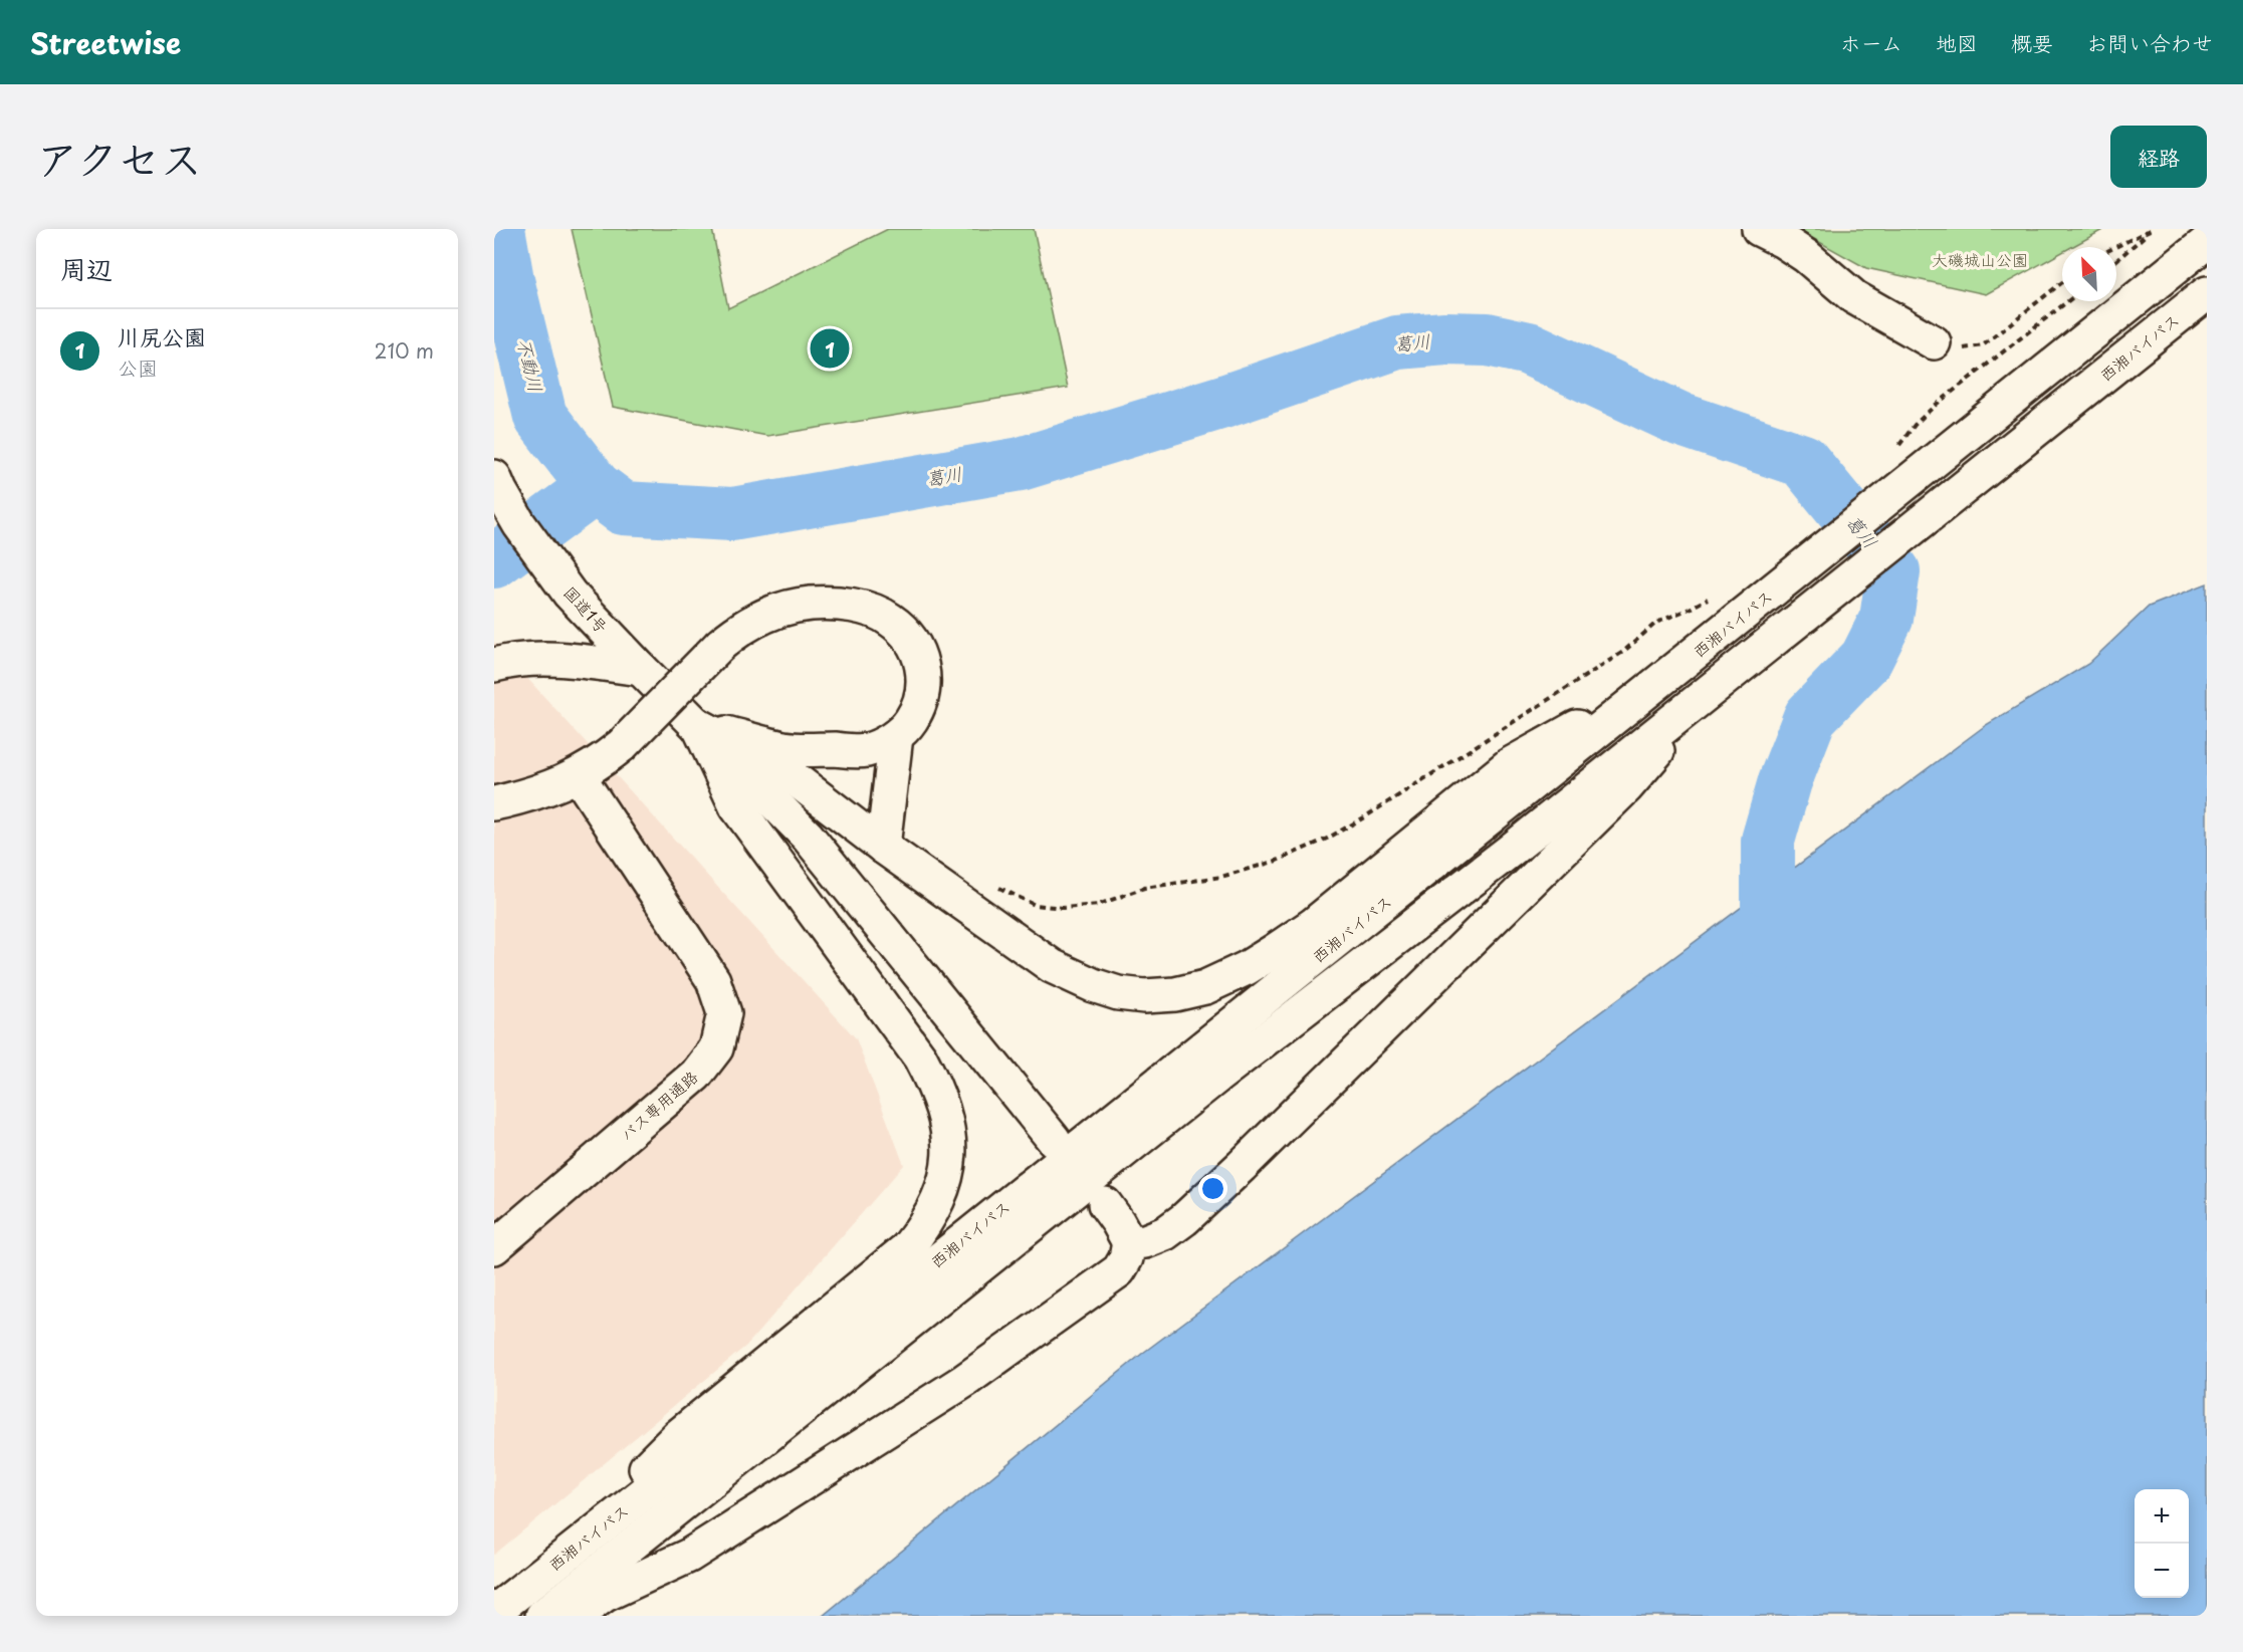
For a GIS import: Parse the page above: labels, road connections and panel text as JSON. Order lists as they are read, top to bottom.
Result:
{
  "streets": {
    "main road": ["西湘バイパス", "国道1号", "バス専用通路"]
  },
  "water": ["葛川", "不動川"],
  "parks": ["大磯城山公園"],
  "north": "top left",
  "page": {
    "header": "Streetwise",
    "nav": [
      "ホーム",
      "地図",
      "概要",
      "お問い合わせ"
    ],
    "title": "アクセス",
    "buttons": "経路",
    "heading": "周辺",
    "list": [
      {
        "mark": "1",
        "name": "川尻公園",
        "note": "公園",
        "value": "210 m"
      }
    ],
    "pins": "1",
    "map_buttons": ["+", "−"]
  }
}
